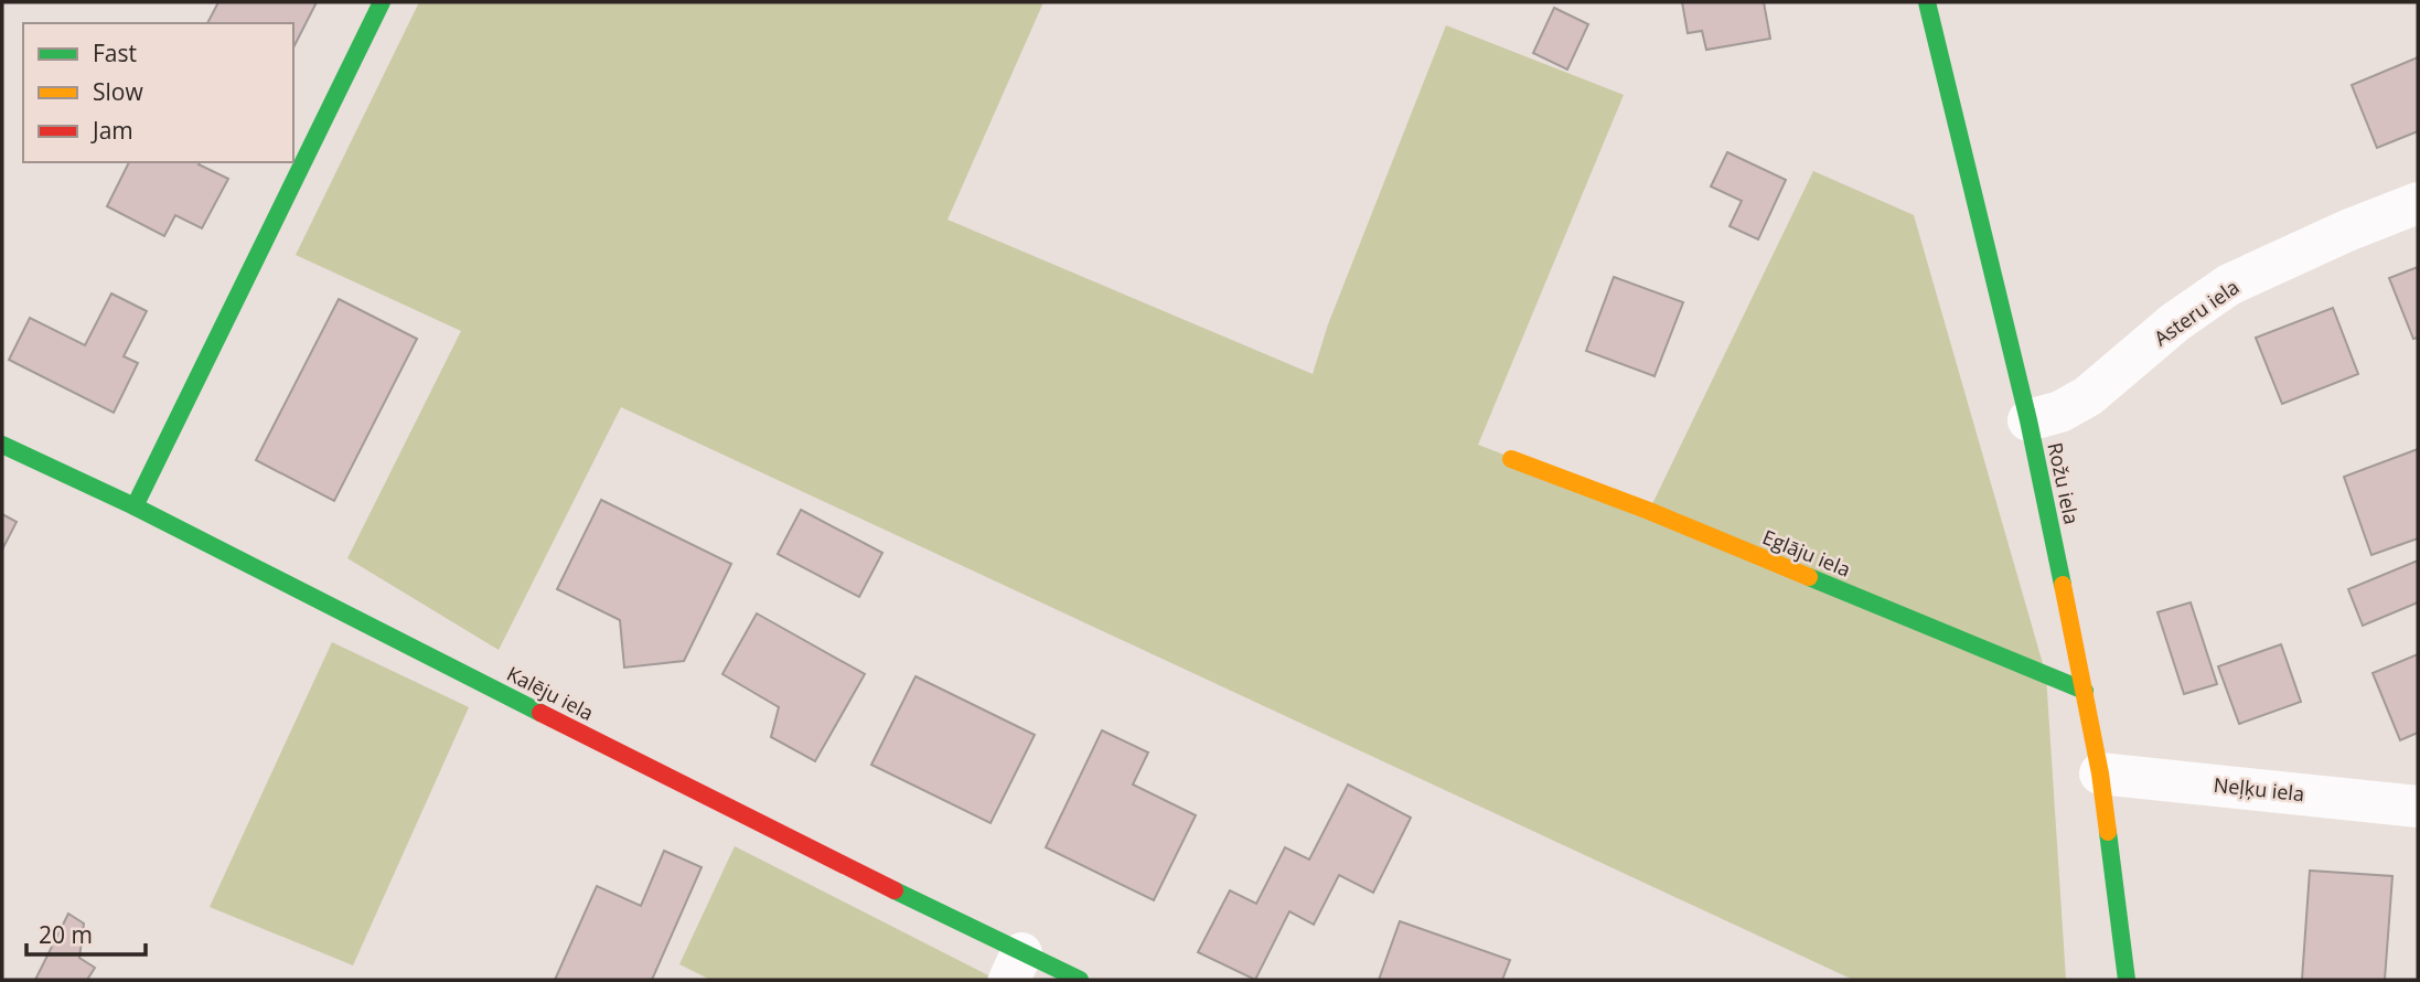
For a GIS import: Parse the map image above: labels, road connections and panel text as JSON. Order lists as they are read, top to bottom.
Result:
{
  "streets": {
    "street": [
      "Asteru iela",
      "Rožu iela",
      "Eglāju iela",
      "Kalēju iela",
      "Neļķu iela"
    ]
  },
  "crossings": [
    ["Asteru iela", "Rožu iela"],
    ["Rožu iela", "Eglāju iela"],
    ["Rožu iela", "Neļķu iela"]
  ],
  "legend": ["Fast", "Slow", "Jam"],
  "scale_bar": "20 m"
}
